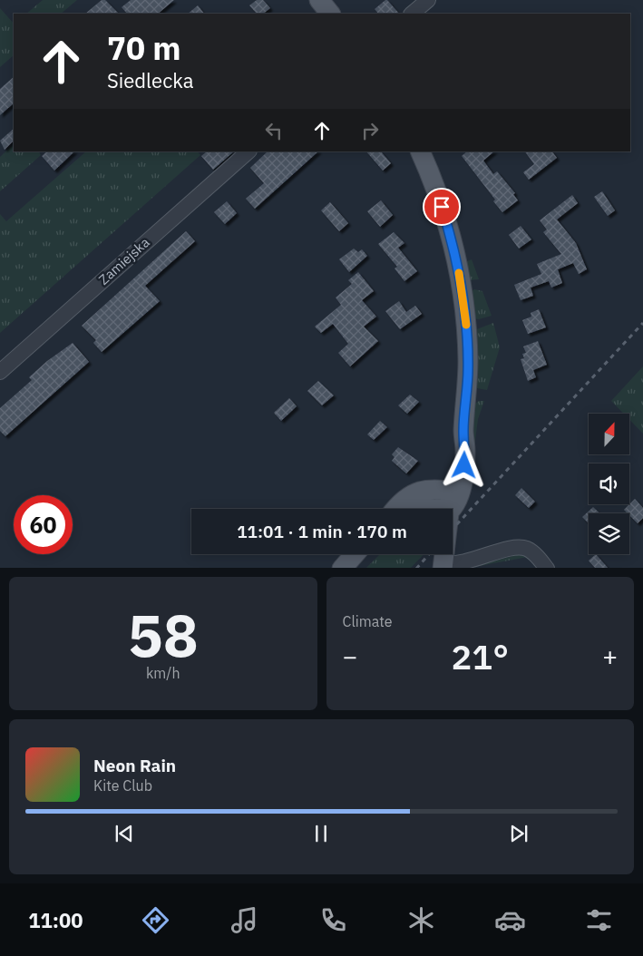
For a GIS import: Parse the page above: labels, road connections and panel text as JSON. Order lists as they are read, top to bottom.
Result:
{
  "streets": {
    "street": ["Zamiejska"]
  },
  "north": "top",
  "page": {
    "turn": ["70 m", "Siedlecka"],
    "limit": "60",
    "trip": "11:01 · 1 min · 170 m",
    "tile": [
      ["58", "km/h"],
      "Climate"
    ],
    "heat": ["−", "21°", "+"],
    "song": ["Neon Rain", "Kite Club"],
    "tabs": "11:00"
  }
}
